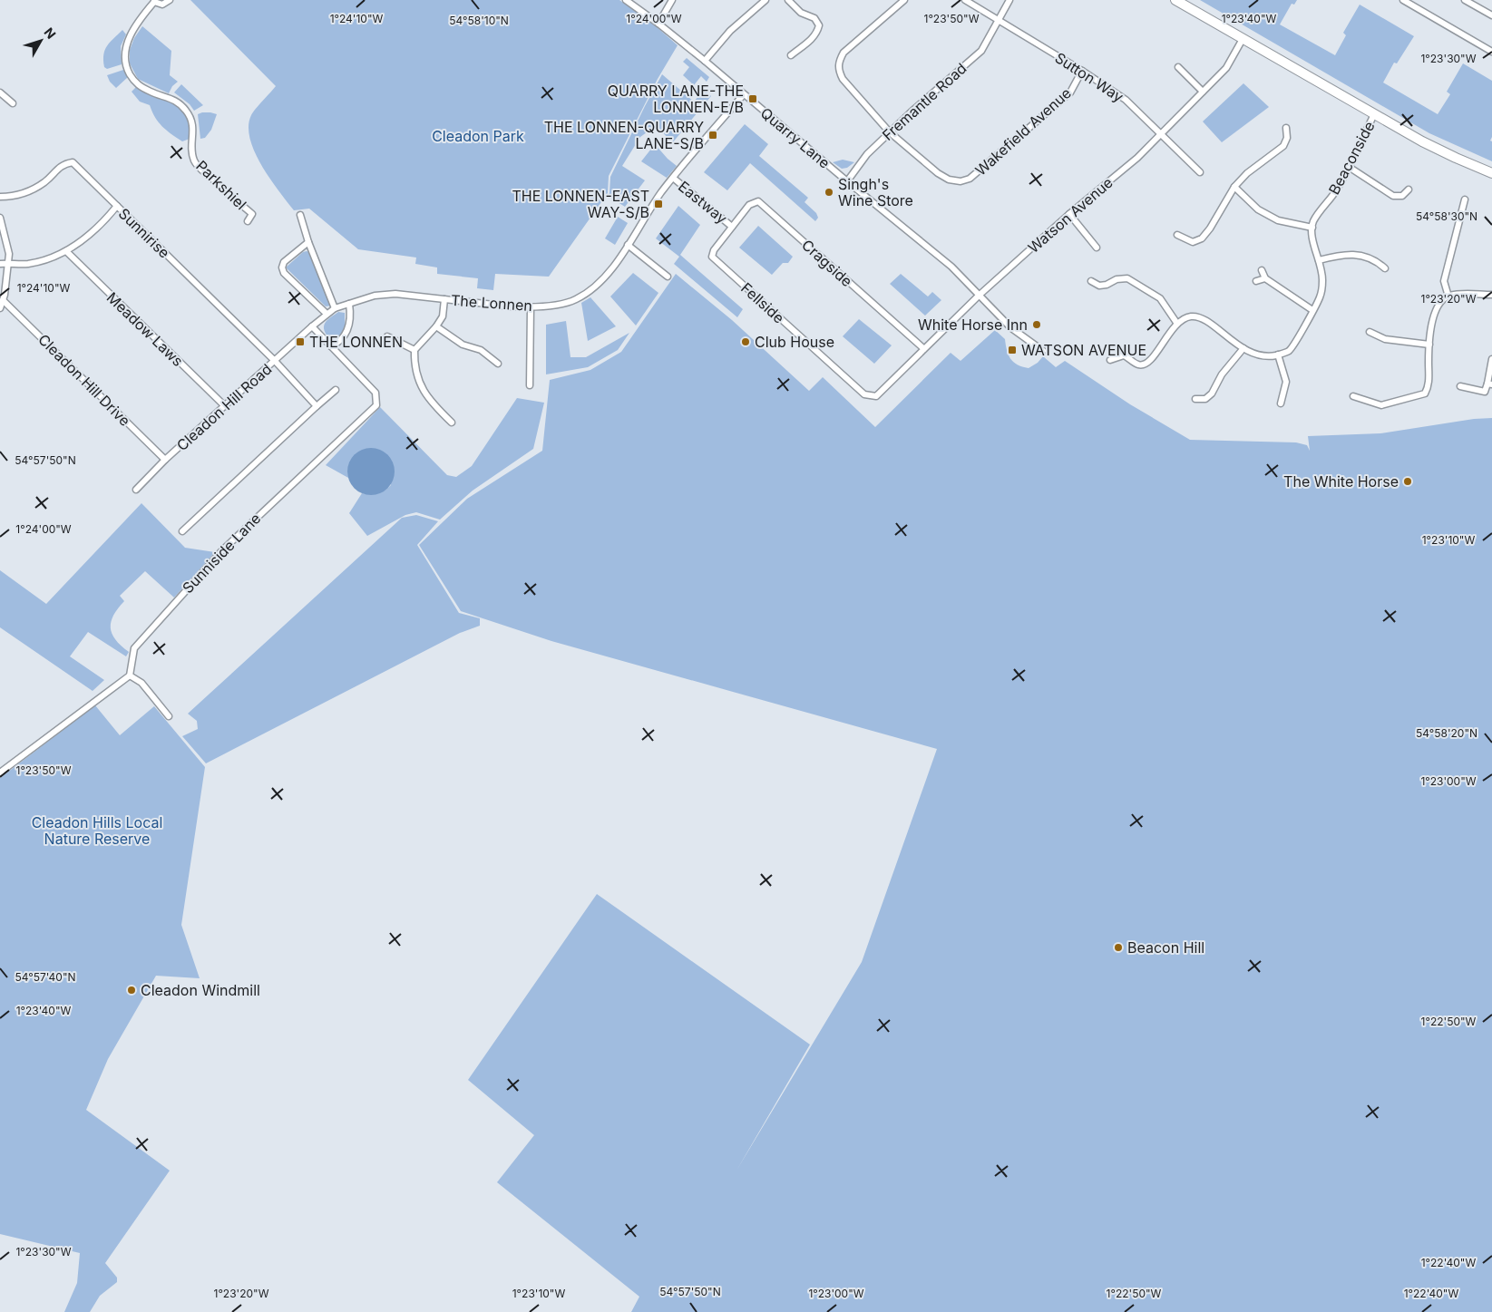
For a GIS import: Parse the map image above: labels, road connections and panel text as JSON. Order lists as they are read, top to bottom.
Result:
{
  "streets": {
    "street": [
      "Sutton Way",
      "Fremantle Road",
      "Wakefield Avenue",
      "Quarry Lane",
      "Beaconside",
      "Parkshiel",
      "Eastway",
      "Watson Avenue",
      "Sunnirise",
      "Cragside",
      "The Lonnen",
      "Fellside",
      "Meadow Laws",
      "Cleadon Hill Drive",
      "Cleadon Hill Road",
      "Sunniside Lane"
    ]
  },
  "crossings": [
    ["Sutton Way", "Fremantle Road"],
    ["Sutton Way", "Wakefield Avenue"],
    ["Sutton Way", "Watson Avenue"],
    ["Fremantle Road", "Wakefield Avenue"],
    ["Fremantle Road", "Quarry Lane"],
    ["Quarry Lane", "Watson Avenue"],
    ["Quarry Lane", "The Lonnen"],
    ["Eastway", "Cragside"],
    ["Eastway", "The Lonnen"],
    ["Eastway", "Fellside"],
    ["Watson Avenue", "Cragside"],
    ["Watson Avenue", "Fellside"],
    ["Sunnirise", "Cleadon Hill Road"],
    ["Cragside", "Fellside"],
    ["The Lonnen", "Cleadon Hill Road"],
    ["The Lonnen", "Sunniside Lane"],
    ["Meadow Laws", "Cleadon Hill Road"],
    ["Cleadon Hill Drive", "Cleadon Hill Road"],
    ["Cleadon Hill Road", "Sunniside Lane"]
  ],
  "parks": ["Cleadon Park", "Cleadon Hills Local Nature Reserve"],
  "places": {
    "transit": [
      "QUARRY LANE-THE LONNEN-E/B",
      "THE LONNEN-QUARRY LANE-S/B",
      "THE LONNEN-EAST WAY-S/B",
      "THE LONNEN",
      "WATSON AVENUE"
    ],
    "other": [
      "Singh's Wine Store",
      "White Horse Inn",
      "Club House",
      "The White Horse",
      "Beacon Hill",
      "Cleadon Windmill"
    ]
  },
  "north": "top right",
  "coordinates": [
    "1°24'10\"W",
    "1°24'00\"W",
    "1°23'50\"W",
    "1°23'40\"W",
    "54°58'10\"N",
    "1°23'30\"W",
    "54°58'30\"N",
    "1°23'20\"W",
    "54°57'50\"N",
    "1°23'10\"W",
    "54°58'20\"N",
    "1°23'00\"W",
    "54°57'40\"N",
    "1°22'50\"W",
    "1°22'40\"W"
  ]
}
